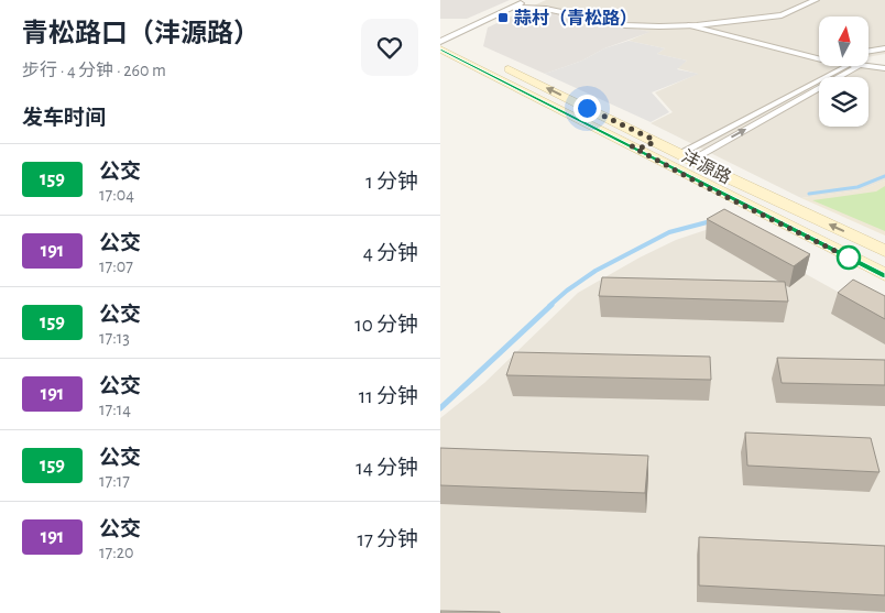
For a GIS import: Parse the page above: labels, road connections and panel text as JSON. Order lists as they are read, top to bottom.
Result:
{
  "streets": {
    "main road": ["沣源路"]
  },
  "places": {
    "transit": ["蒜村（青松路）"]
  },
  "lines": ["bus line 159"],
  "north": "top",
  "page": {
    "heading": [
      ["青松路口（沣源路）", "步行 · 4 分钟 · 260 m"],
      "发车时间"
    ],
    "list": [
      {
        "mark": "159",
        "name": "公交",
        "note": "17:04",
        "value": "1 分钟"
      },
      {
        "mark": "191",
        "name": "公交",
        "note": "17:07",
        "value": "4 分钟"
      },
      {
        "mark": "159",
        "name": "公交",
        "note": "17:13",
        "value": "10 分钟"
      },
      {
        "mark": "191",
        "name": "公交",
        "note": "17:14",
        "value": "11 分钟"
      },
      {
        "mark": "159",
        "name": "公交",
        "note": "17:17",
        "value": "14 分钟"
      },
      {
        "mark": "191",
        "name": "公交",
        "note": "17:20",
        "value": "17 分钟"
      }
    ]
  }
}
